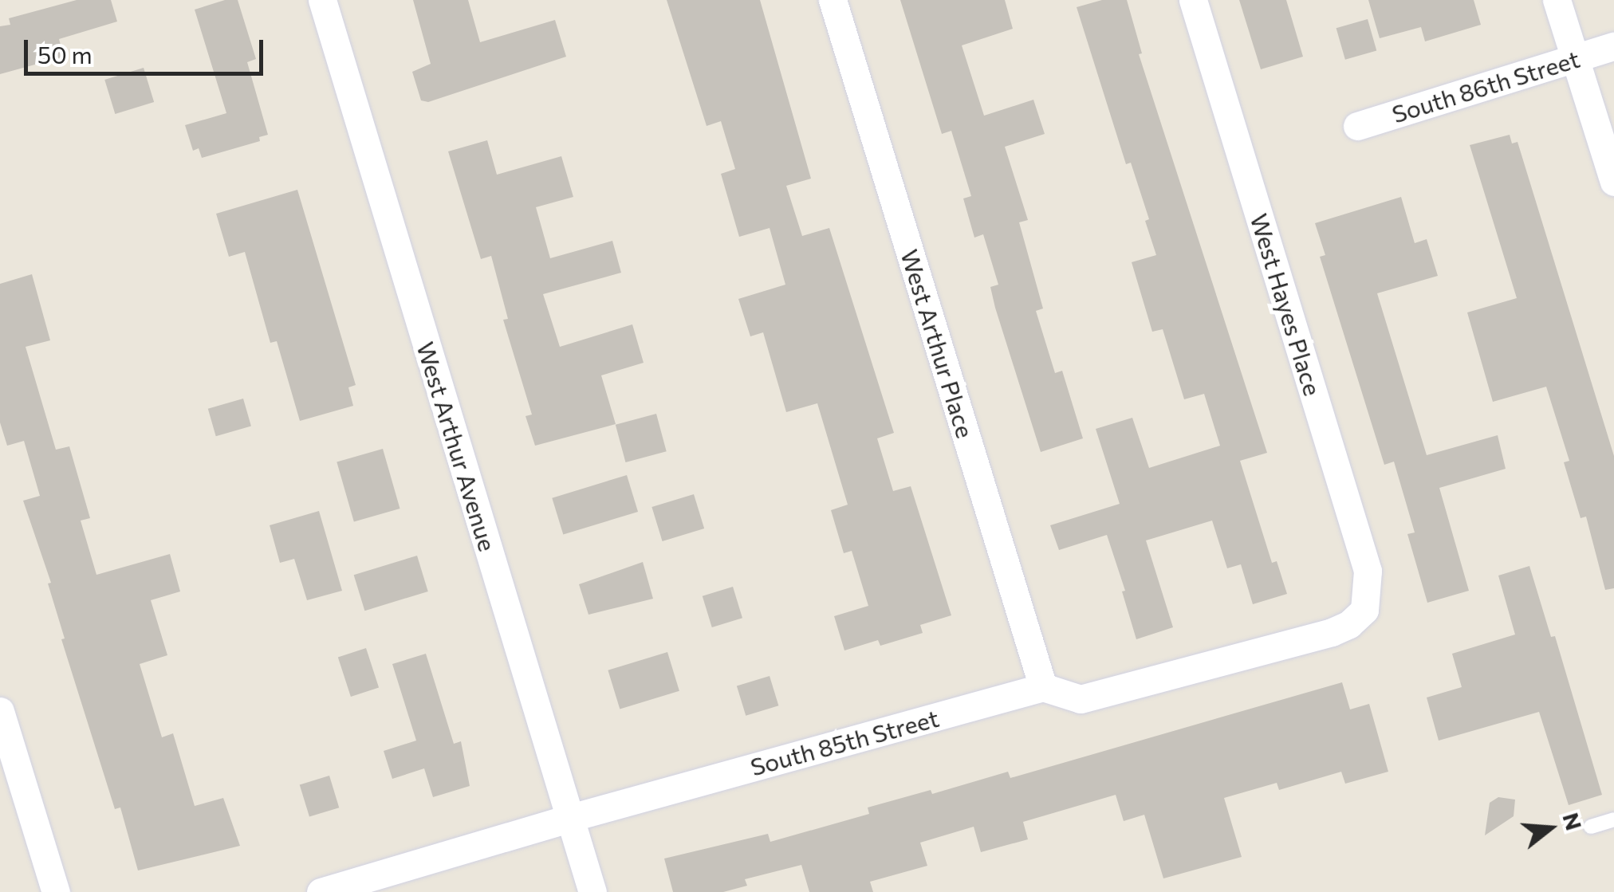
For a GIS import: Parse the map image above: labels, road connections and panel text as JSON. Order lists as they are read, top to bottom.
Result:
{
  "streets": {
    "street": [
      "South 86th Street",
      "West Hayes Place",
      "West Arthur Place",
      "West Arthur Avenue",
      "South 85th Street"
    ]
  },
  "crossings": [
    ["West Hayes Place", "West Arthur Place"],
    ["West Hayes Place", "South 85th Street"],
    ["West Arthur Place", "South 85th Street"],
    ["West Arthur Avenue", "South 85th Street"]
  ],
  "scale_bar": "50 m",
  "north": "right"
}
